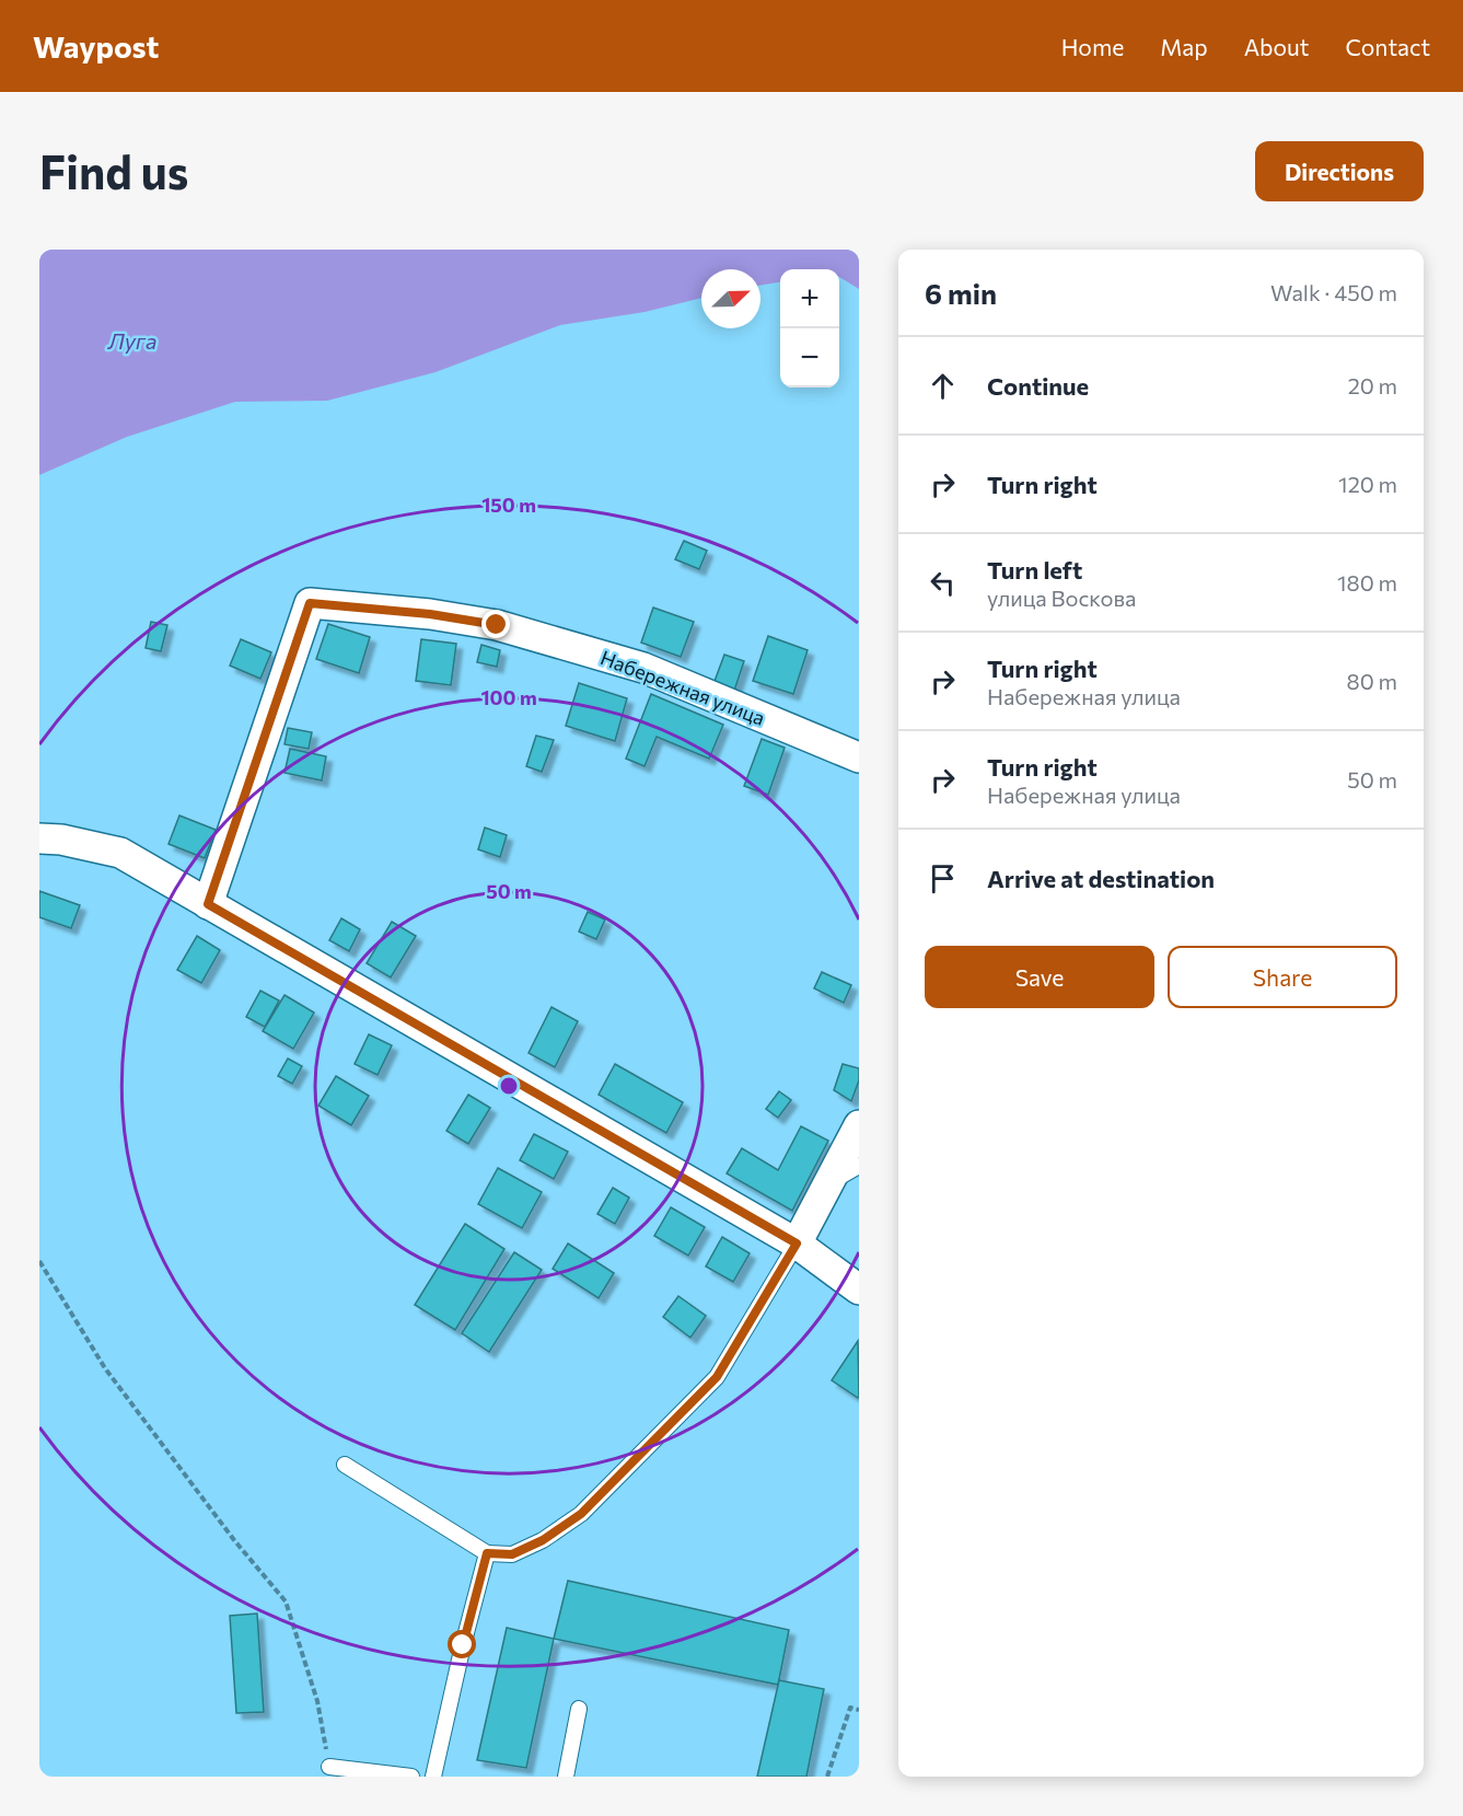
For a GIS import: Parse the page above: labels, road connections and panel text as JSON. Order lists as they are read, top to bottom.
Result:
{
  "streets": {
    "street": ["Набережная улица"]
  },
  "water": ["Луга"],
  "north": "top right",
  "page": {
    "header": "Waypost",
    "nav": [
      "Home",
      "Map",
      "About",
      "Contact"
    ],
    "buttons": [
      "Directions",
      ["Save", "Share"]
    ],
    "title": "Find us",
    "heading": ["6 min", "Walk · 450 m"],
    "map_buttons": ["+", "−"],
    "list": [
      ["Continue", "20 m"],
      ["Turn right", "120 m"],
      ["Turn left", "улица Воскова", "180 m"],
      ["Turn right", "Набережная улица", "80 m"],
      ["Turn right", "Набережная улица", "50 m"],
      "Arrive at destination"
    ]
  },
  "rings": ["150 m", "100 m", "50 m"]
}
